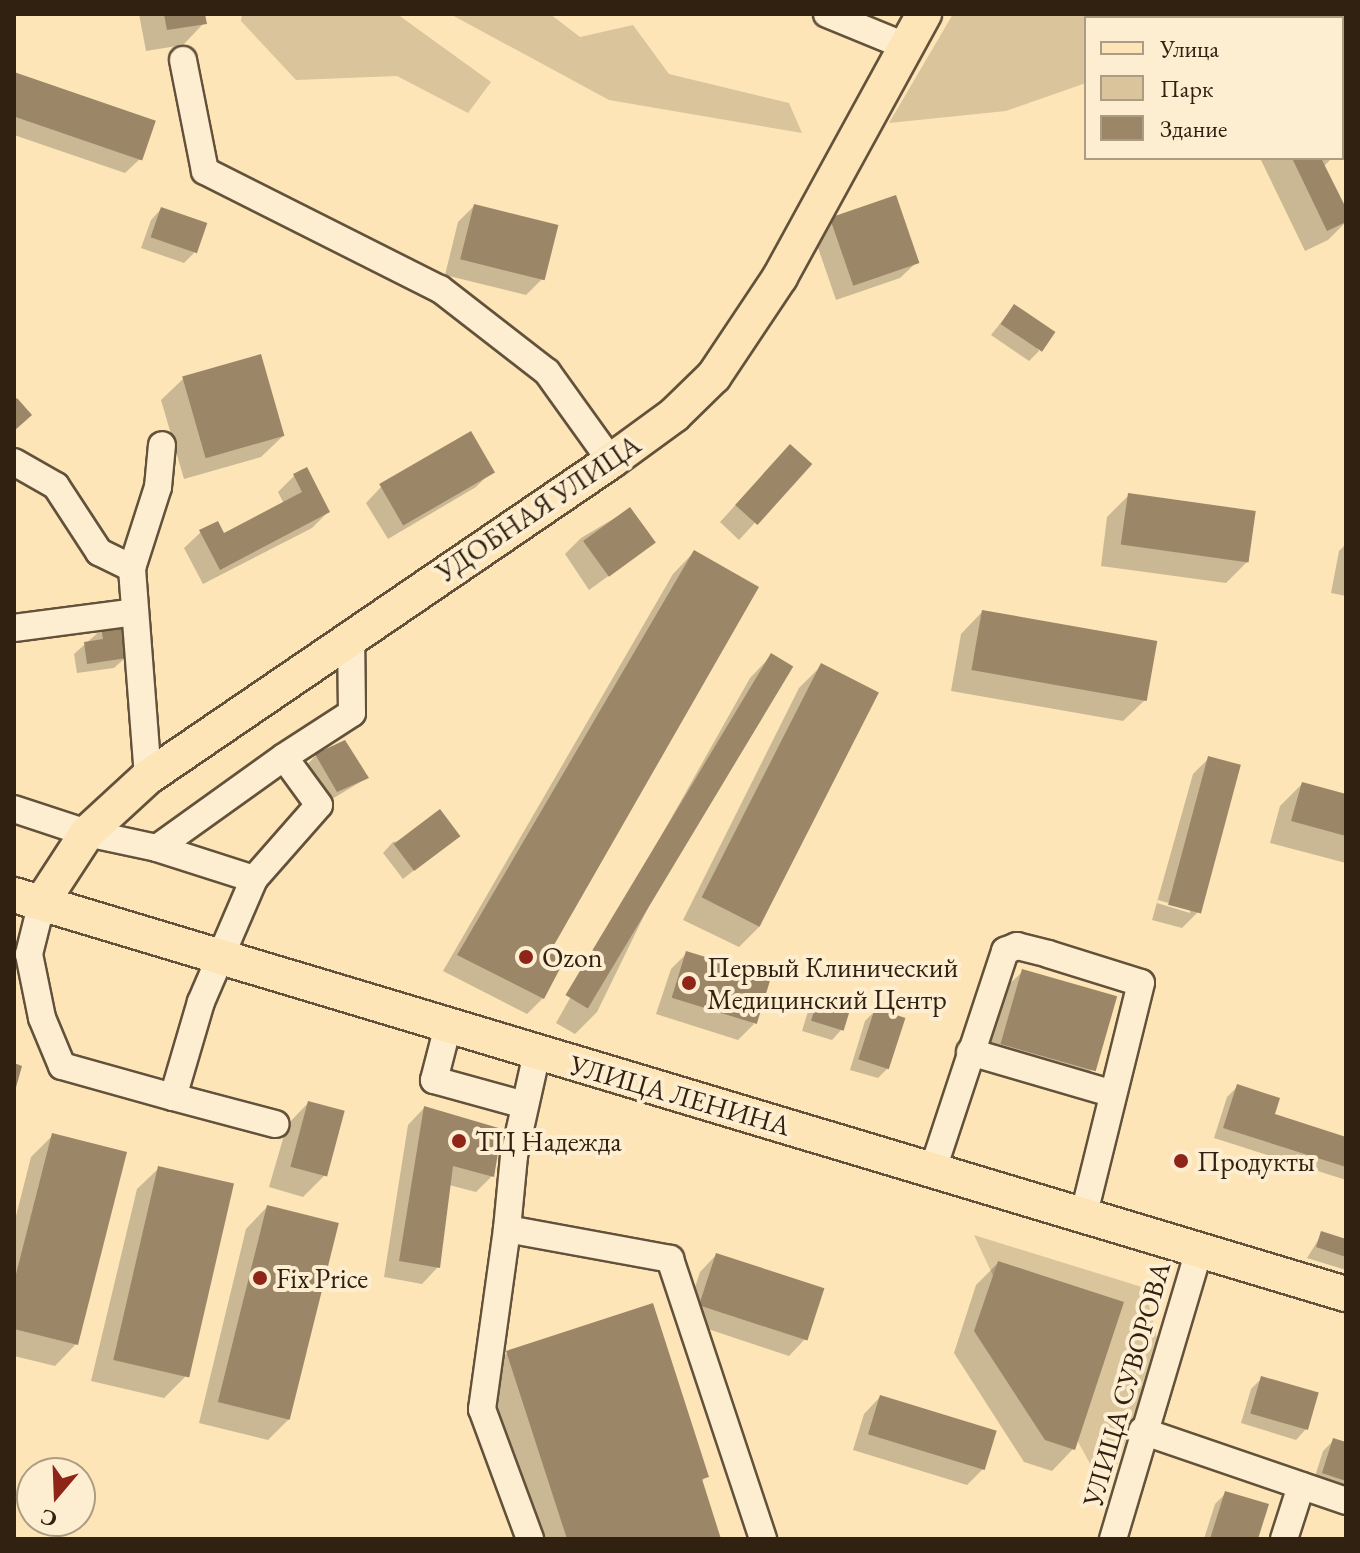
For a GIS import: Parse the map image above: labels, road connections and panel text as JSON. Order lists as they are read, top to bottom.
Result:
{
  "streets": {
    "main road": ["УДОБНАЯ УЛИЦА", "УЛИЦА ЛЕНИНА"],
    "street": ["УЛИЦА СУВОРОВА"]
  },
  "crossings": [
    ["УДОБНАЯ УЛИЦА", "УЛИЦА ЛЕНИНА"],
    ["УЛИЦА ЛЕНИНА", "УЛИЦА СУВОРОВА"]
  ],
  "places": [
    "Ozon",
    "Первый Клинический Медицинский Центр",
    "ТЦ Надежда",
    "Продукты",
    "Fix Price"
  ],
  "legend": ["Улица", "Парк", "Здание"],
  "north": "bottom"
}
